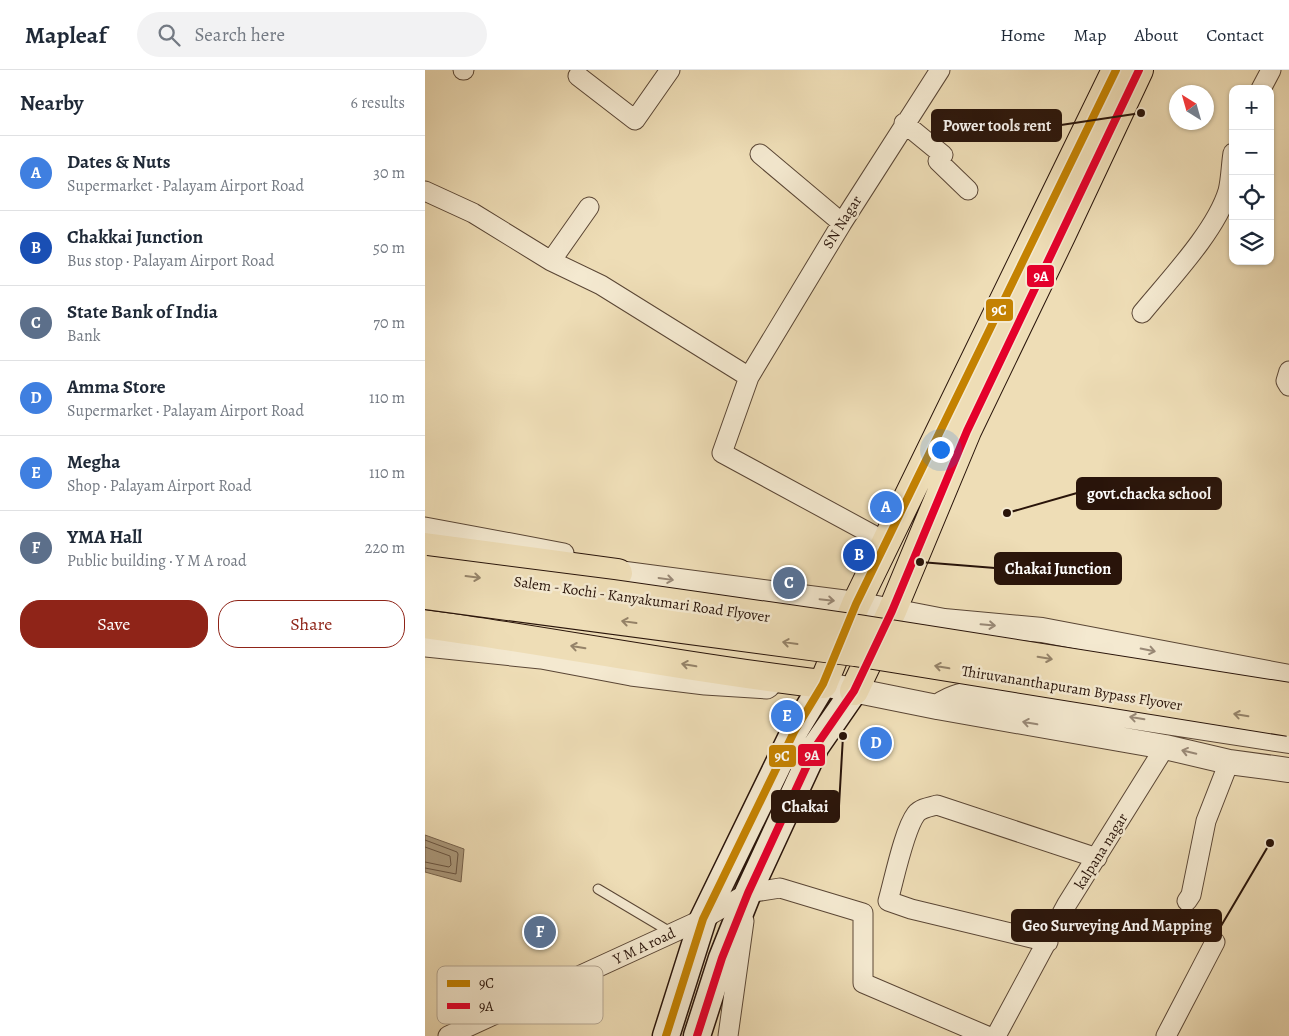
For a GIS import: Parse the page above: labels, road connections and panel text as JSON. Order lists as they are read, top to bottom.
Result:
{
  "streets": {
    "main road": ["Salem - Kochi - Kanyakumari Road Flyover", "Thiruvananthapuram Bypass Flyover"],
    "street": ["SN Nagar", "kalpana nagar", "Y M A road"]
  },
  "crossings": [
    ["Salem - Kochi - Kanyakumari Road Flyover", "Thiruvananthapuram Bypass Flyover"]
  ],
  "places": [
    "Power tools rent",
    "govt.chacka school",
    "Chakai Junction",
    "Chakai",
    "Geo Surveying And Mapping"
  ],
  "lines": ["transit line 9C", "transit line 9A"],
  "legend": ["9C", "9A"],
  "north": "top left",
  "page": {
    "header": "Mapleaf",
    "search": "Search here",
    "nav": [
      "Home",
      "Map",
      "About",
      "Contact"
    ],
    "heading": ["Nearby", "6 results"],
    "map_buttons": ["+", "−"],
    "list": [
      {
        "mark": "A",
        "name": "Dates & Nuts",
        "note": "Supermarket · Palayam Airport Road",
        "value": "30 m"
      },
      {
        "mark": "B",
        "name": "Chakkai Junction",
        "note": "Bus stop · Palayam Airport Road",
        "value": "50 m"
      },
      {
        "mark": "C",
        "name": "State Bank of India",
        "note": "Bank",
        "value": "70 m"
      },
      {
        "mark": "D",
        "name": "Amma Store",
        "note": "Supermarket · Palayam Airport Road",
        "value": "110 m"
      },
      {
        "mark": "E",
        "name": "Megha",
        "note": "Shop · Palayam Airport Road",
        "value": "110 m"
      },
      {
        "mark": "F",
        "name": "YMA Hall",
        "note": "Public building · Y M A road",
        "value": "220 m"
      }
    ],
    "pins": [
      "A",
      "B",
      "C",
      "E",
      "D",
      "F"
    ],
    "buttons": ["Save", "Share"]
  }
}
